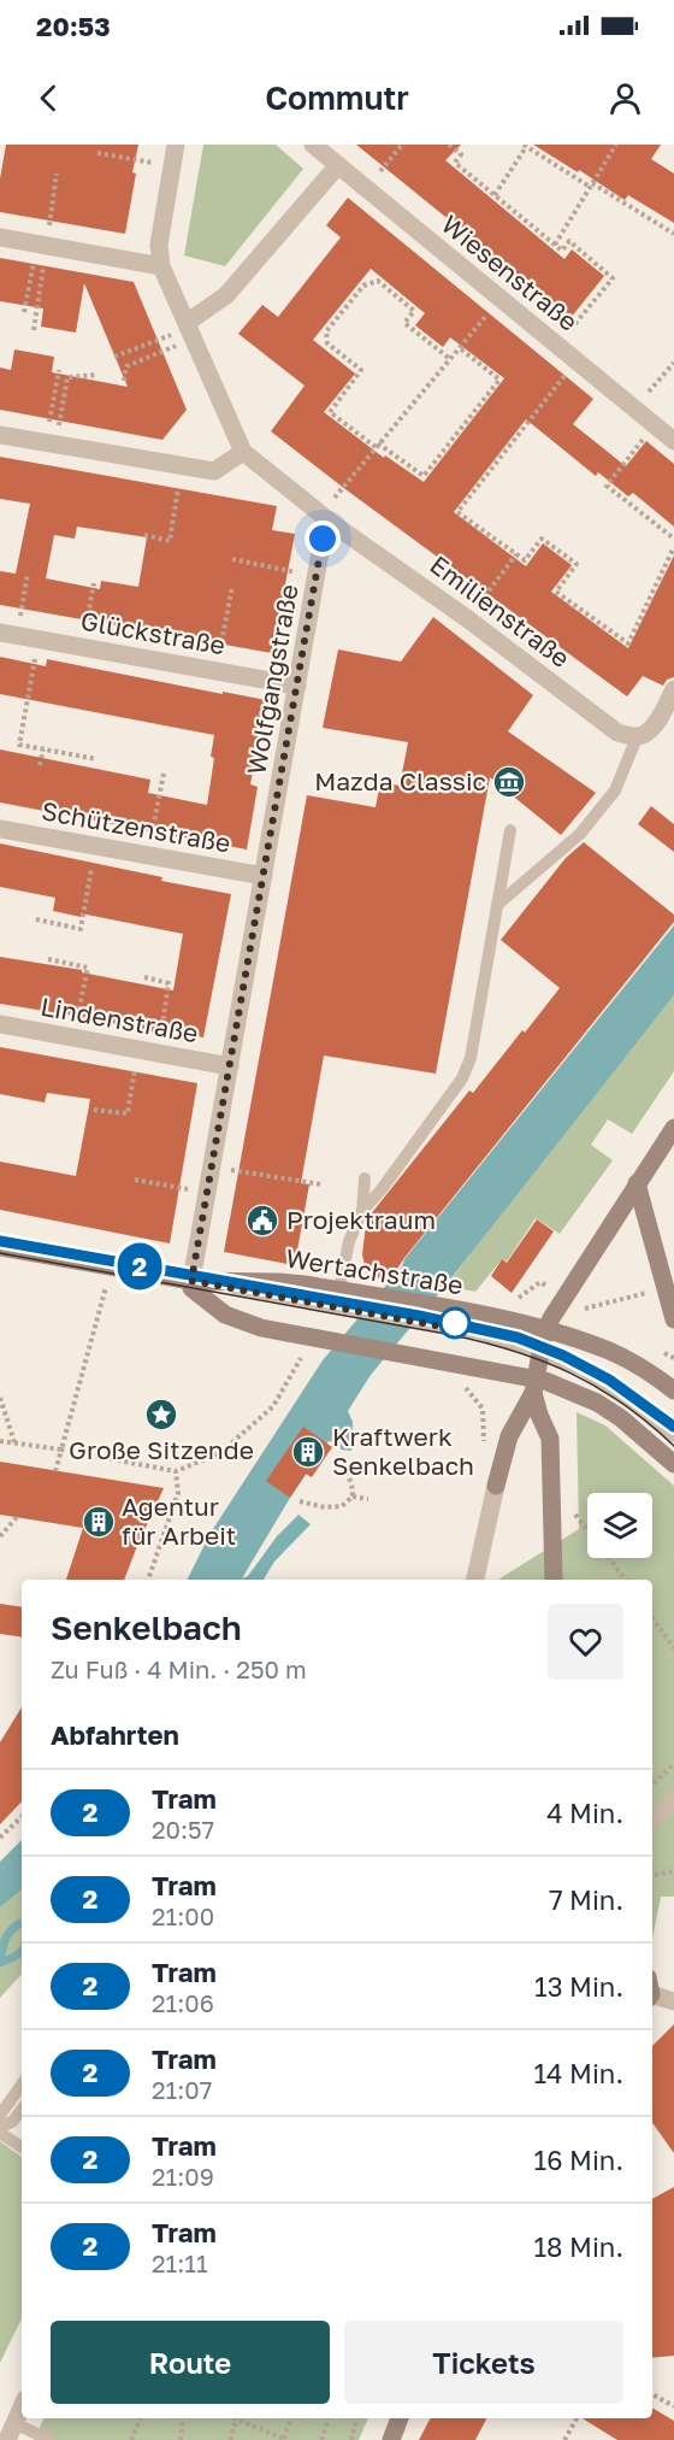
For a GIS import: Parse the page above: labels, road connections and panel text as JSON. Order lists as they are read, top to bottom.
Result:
{
  "streets": {
    "street": [
      "Wiesenstraße",
      "Emilienstraße",
      "Glückstraße",
      "Wolfgangstraße",
      "Schützenstraße",
      "Lindenstraße",
      "Wertachstraße"
    ]
  },
  "crossings": [
    ["Emilienstraße", "Wolfgangstraße"],
    ["Glückstraße", "Wolfgangstraße"],
    ["Wolfgangstraße", "Schützenstraße"],
    ["Wolfgangstraße", "Lindenstraße"],
    ["Wolfgangstraße", "Wertachstraße"]
  ],
  "places": {
    "museum": ["Mazda Classic"],
    "public building": ["Projektraum"],
    "place": ["Große Sitzende"],
    "building": ["Kraftwerk Senkelbach", "Agentur für Arbeit"]
  },
  "lines": ["tram line 2"],
  "page": {
    "status": "20:53",
    "header": "Commutr",
    "on_map": "2",
    "heading": [
      ["Senkelbach", "Zu Fuß · 4 Min. · 250 m"],
      "Abfahrten"
    ],
    "list": [
      {
        "mark": "2",
        "name": "Tram",
        "note": "20:57",
        "value": "4 Min."
      },
      {
        "mark": "2",
        "name": "Tram",
        "note": "21:00",
        "value": "7 Min."
      },
      {
        "mark": "2",
        "name": "Tram",
        "note": "21:06",
        "value": "13 Min."
      },
      {
        "mark": "2",
        "name": "Tram",
        "note": "21:07",
        "value": "14 Min."
      },
      {
        "mark": "2",
        "name": "Tram",
        "note": "21:09",
        "value": "16 Min."
      },
      {
        "mark": "2",
        "name": "Tram",
        "note": "21:11",
        "value": "18 Min."
      }
    ],
    "buttons": ["Route", "Tickets"]
  }
}
